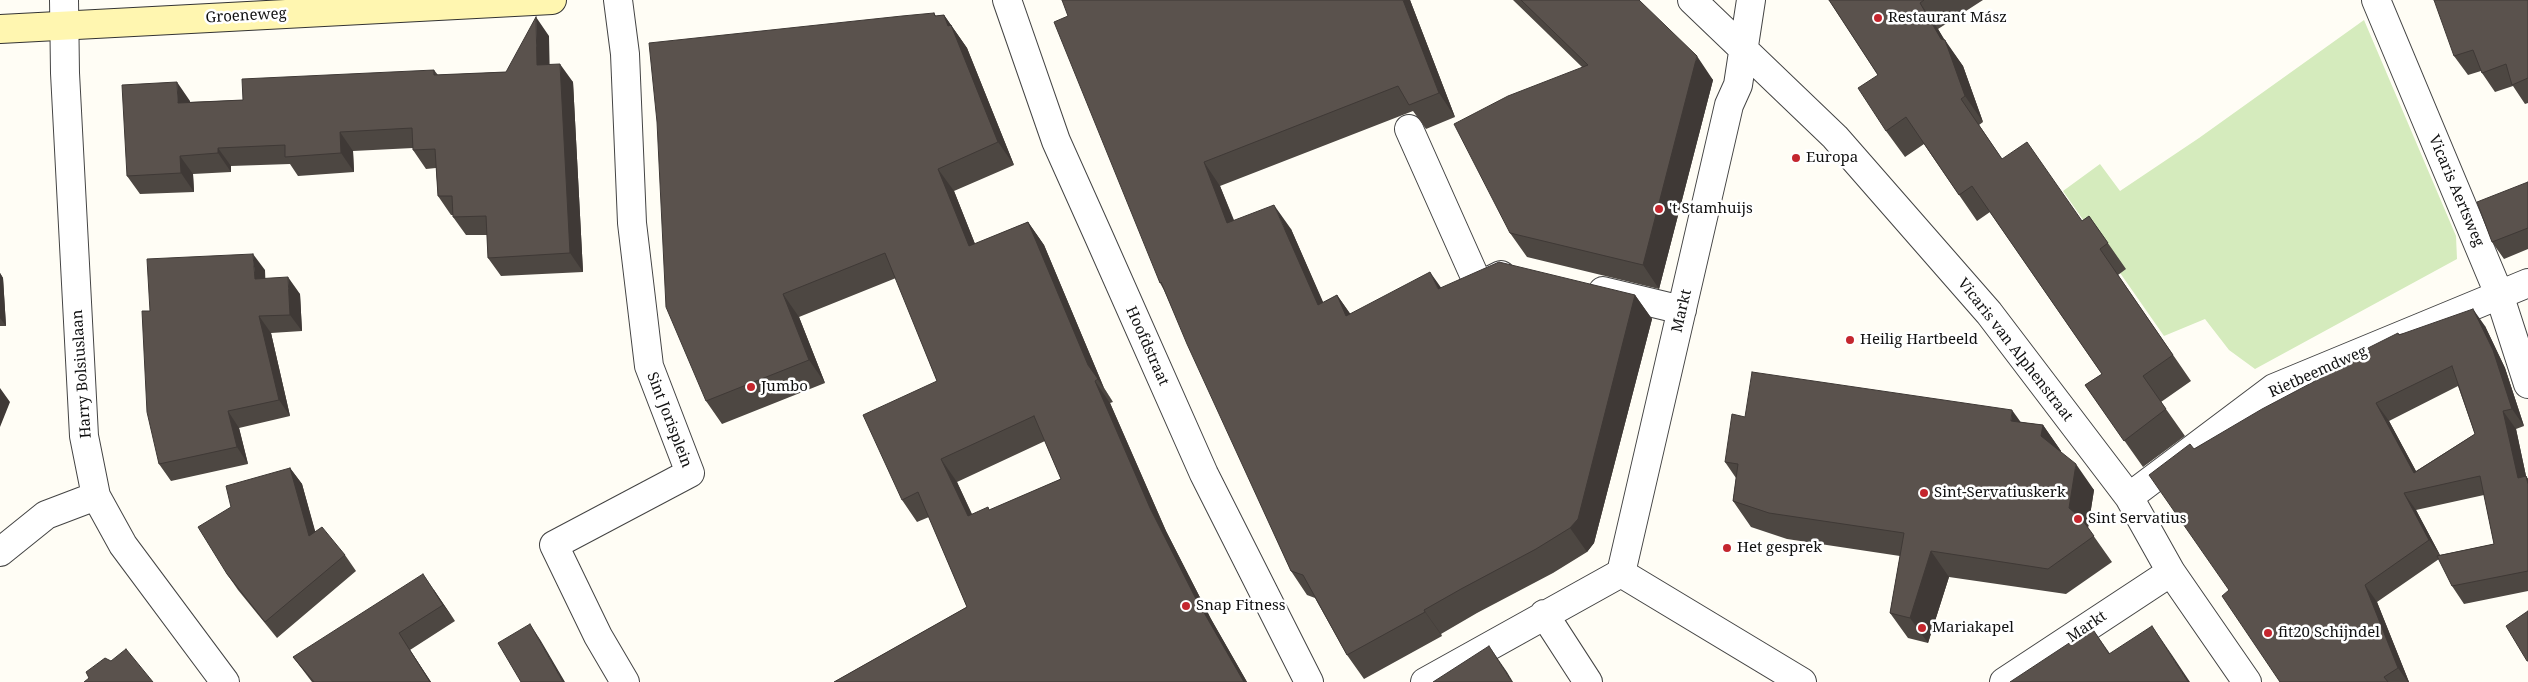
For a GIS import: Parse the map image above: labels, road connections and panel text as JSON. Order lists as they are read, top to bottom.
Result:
{
  "streets": {
    "street": [
      "Groeneweg",
      "Vicaris Aertsweg",
      "Markt",
      "Hoofdstraat",
      "Vicaris van Alphenstraat",
      "Rietbeemdweg",
      "Harry Bolsiuslaan",
      "Sint Jorisplein"
    ]
  },
  "crossings": [
    ["Groeneweg", "Harry Bolsiuslaan"],
    ["Vicaris Aertsweg", "Rietbeemdweg"],
    ["Markt", "Vicaris van Alphenstraat"],
    ["Vicaris van Alphenstraat", "Rietbeemdweg"]
  ],
  "places": [
    "Restaurant Mász",
    "Europa",
    "'t Stamhuijs",
    "Heilig Hartbeeld",
    "Jumbo",
    "Sint-Servatiuskerk",
    "Sint Servatius",
    "Het gesprek",
    "Snap Fitness",
    "Mariakapel",
    "fit20 Schijndel"
  ]
}
